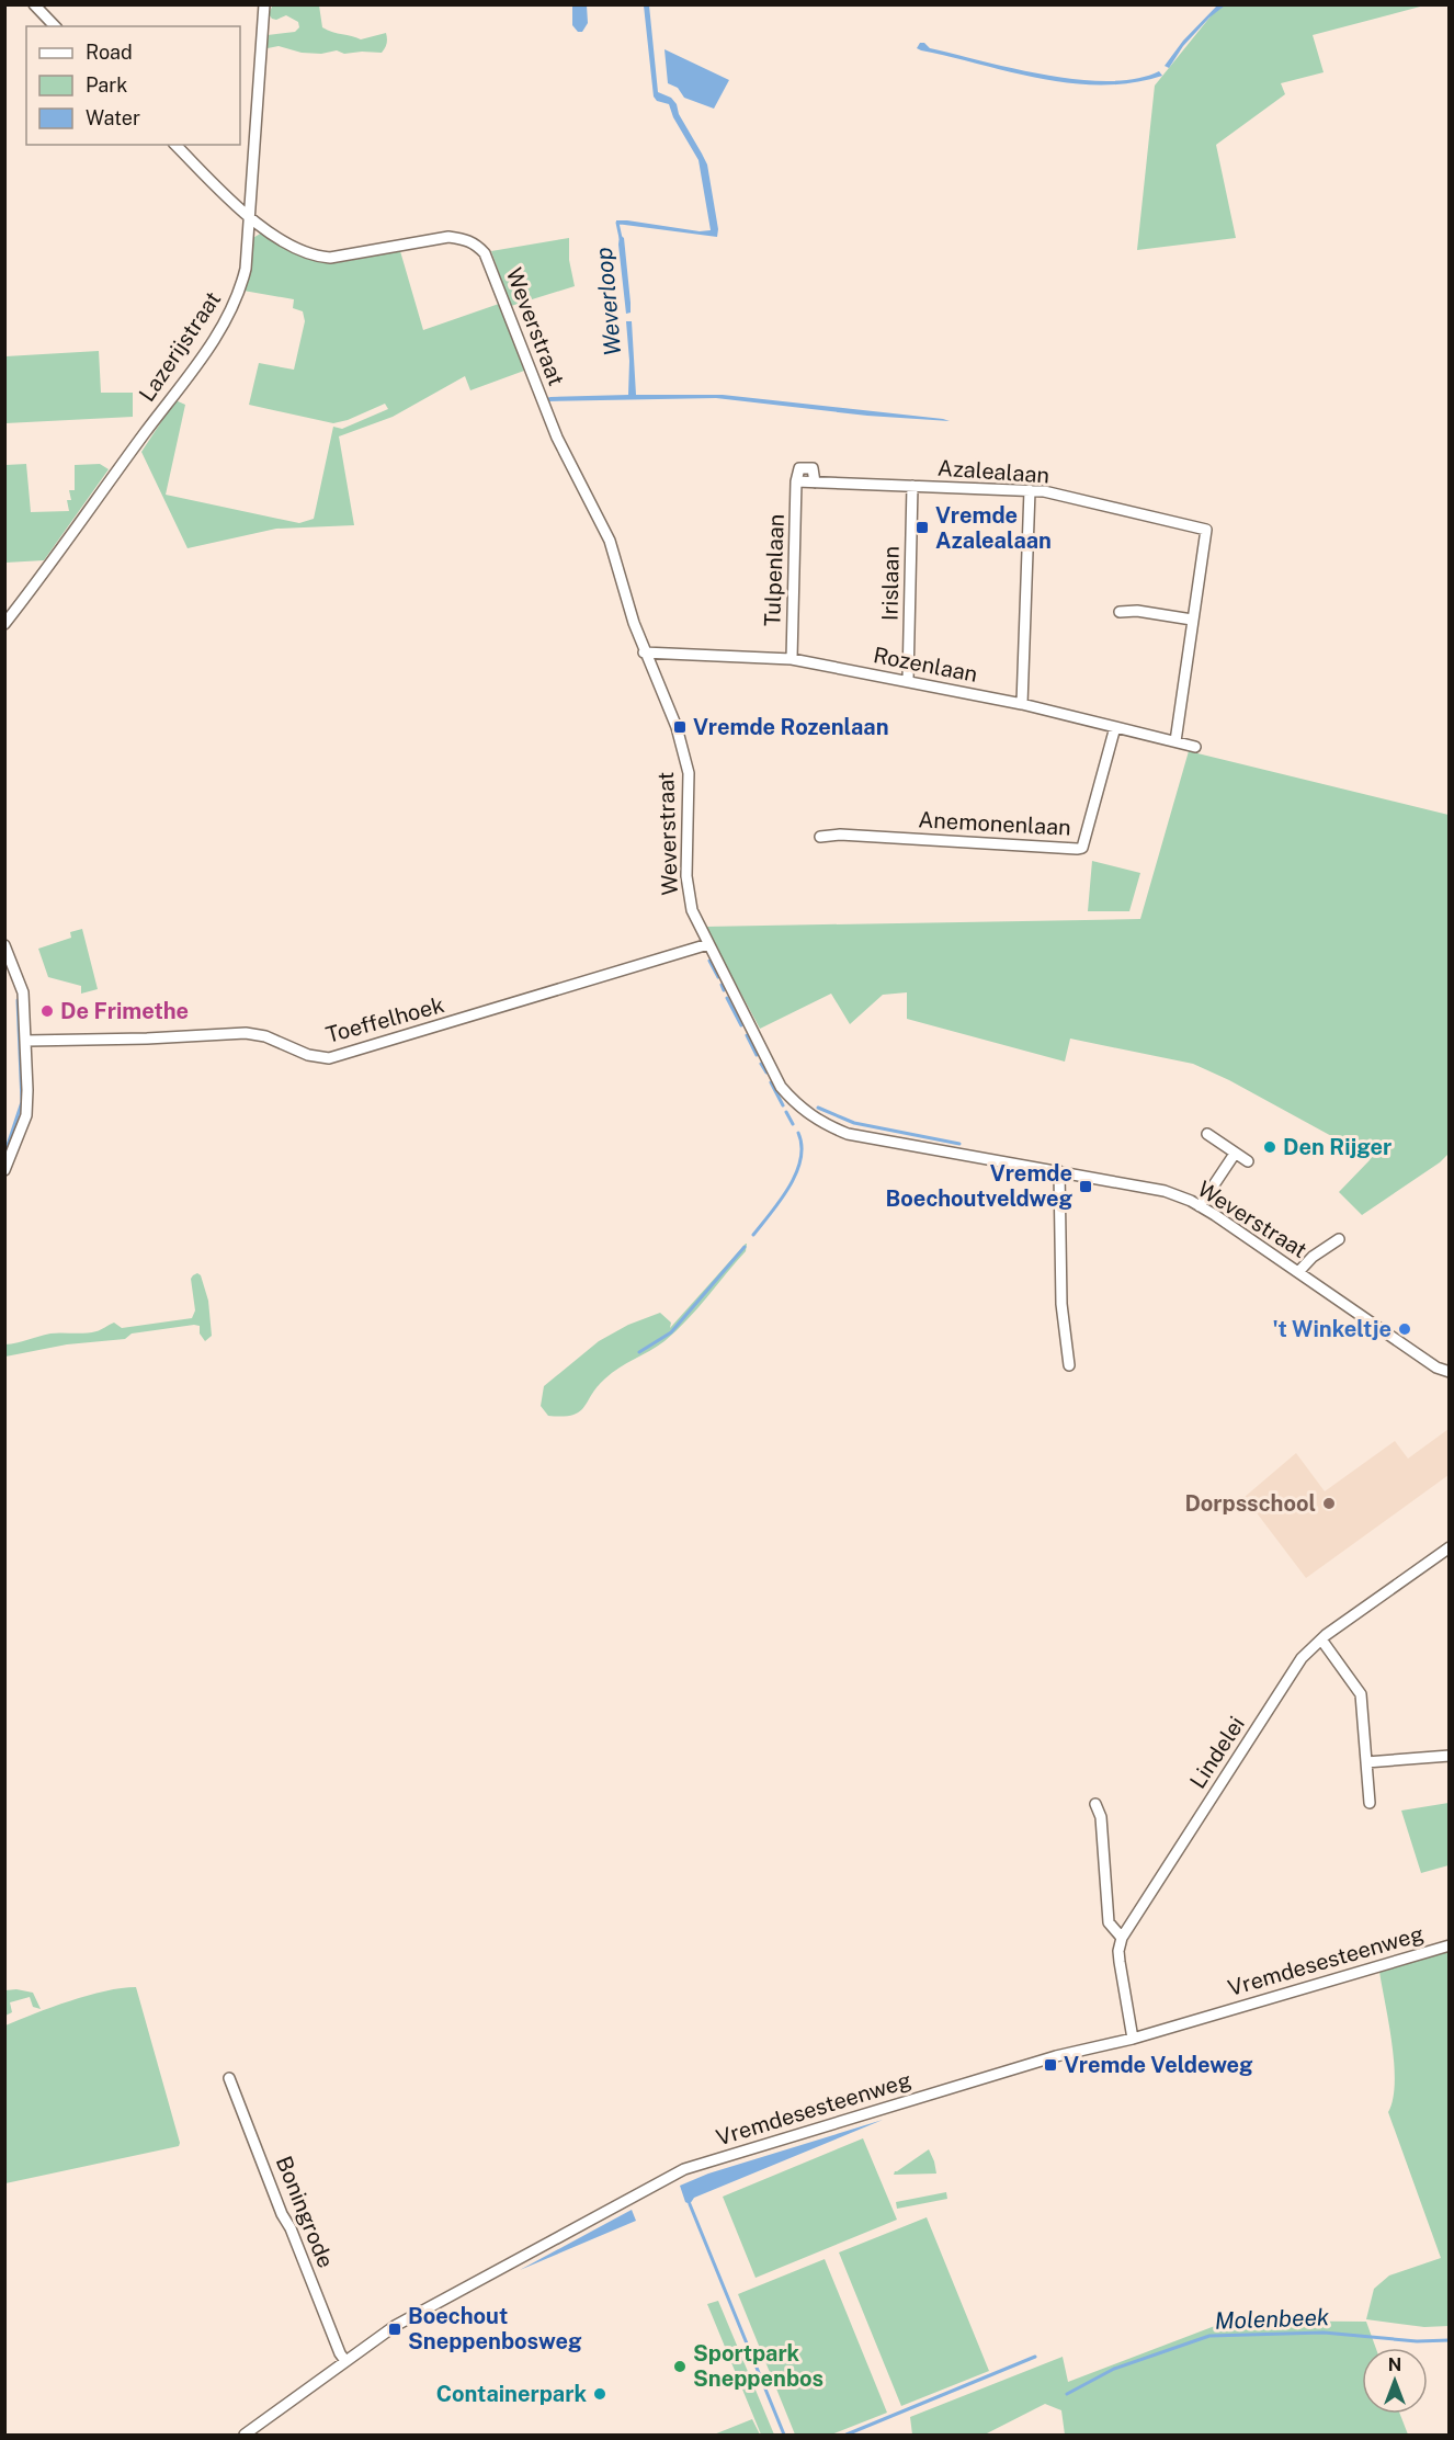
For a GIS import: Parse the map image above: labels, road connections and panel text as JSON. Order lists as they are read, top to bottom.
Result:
{
  "streets": {
    "street": [
      "Weverstraat",
      "Lazerijstraat",
      "Azalealaan",
      "Tulpenlaan",
      "Irislaan",
      "Rozenlaan",
      "Anemonenlaan",
      "Toeffelhoek",
      "Lindelei",
      "Vremdesesteenweg",
      "Boningrode"
    ]
  },
  "crossings": [
    ["Weverstraat", "Lazerijstraat"],
    ["Weverstraat", "Rozenlaan"],
    ["Weverstraat", "Toeffelhoek"],
    ["Azalealaan", "Tulpenlaan"],
    ["Azalealaan", "Irislaan"],
    ["Tulpenlaan", "Rozenlaan"],
    ["Irislaan", "Rozenlaan"],
    ["Rozenlaan", "Anemonenlaan"],
    ["Vremdesesteenweg", "Boningrode"]
  ],
  "water": ["Weverloop", "Molenbeek"],
  "places": {
    "transit": [
      "Vremde Azalealaan",
      "Vremde Rozenlaan",
      "Vremde Boechoutveldweg",
      "Vremde Veldeweg",
      "Boechout Sneppenbosweg"
    ],
    "other": [
      "De Frimethe",
      "Den Rijger",
      "'t Winkeltje",
      "Dorpsschool",
      "Sportpark Sneppenbos",
      "Containerpark"
    ]
  },
  "legend": ["Road", "Park", "Water"],
  "north": "top"
}
